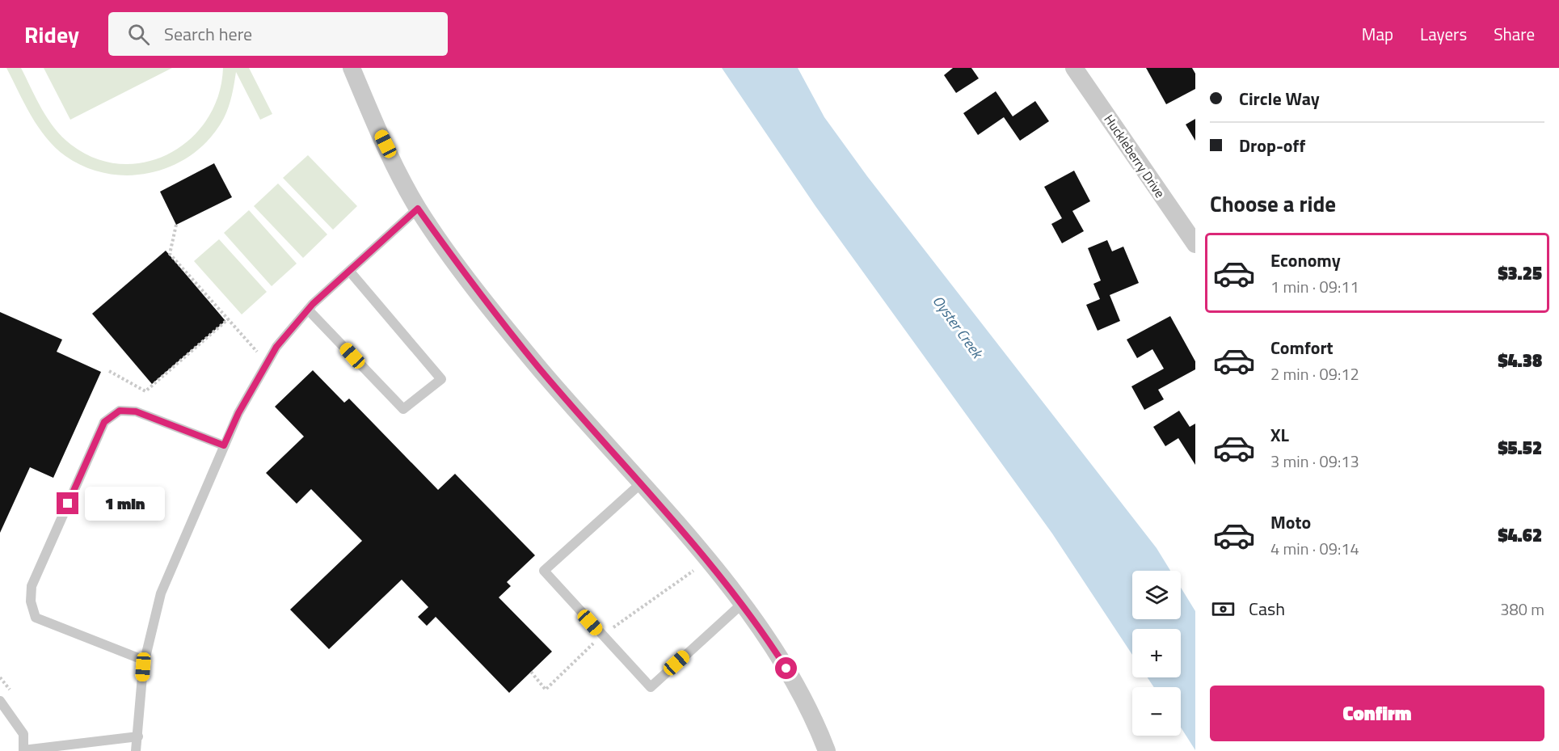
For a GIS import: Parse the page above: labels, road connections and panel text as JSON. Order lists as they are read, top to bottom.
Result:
{
  "streets": {
    "street": ["Huckleberry Drive"]
  },
  "water": ["Oyster Creek"],
  "page": {
    "header": "Ridey",
    "search": "Search here",
    "nav": ["Map", "Layers", "Share"],
    "banner": ["Circle Way", "Drop-off"],
    "heading": "Choose a ride",
    "list": [
      {
        "name": "Economy",
        "note": "1 min · 09:11",
        "value": "$3.25"
      },
      {
        "name": "Comfort",
        "note": "2 min · 09:12",
        "value": "$4.38"
      },
      {
        "name": "XL",
        "note": "3 min · 09:13",
        "value": "$5.52"
      },
      {
        "name": "Moto",
        "note": "4 min · 09:14",
        "value": "$4.62"
      }
    ],
    "bubble": "1 min",
    "map_buttons": ["+", "−"],
    "pay": ["Cash", "380 m"],
    "buttons": "Confirm"
  }
}
